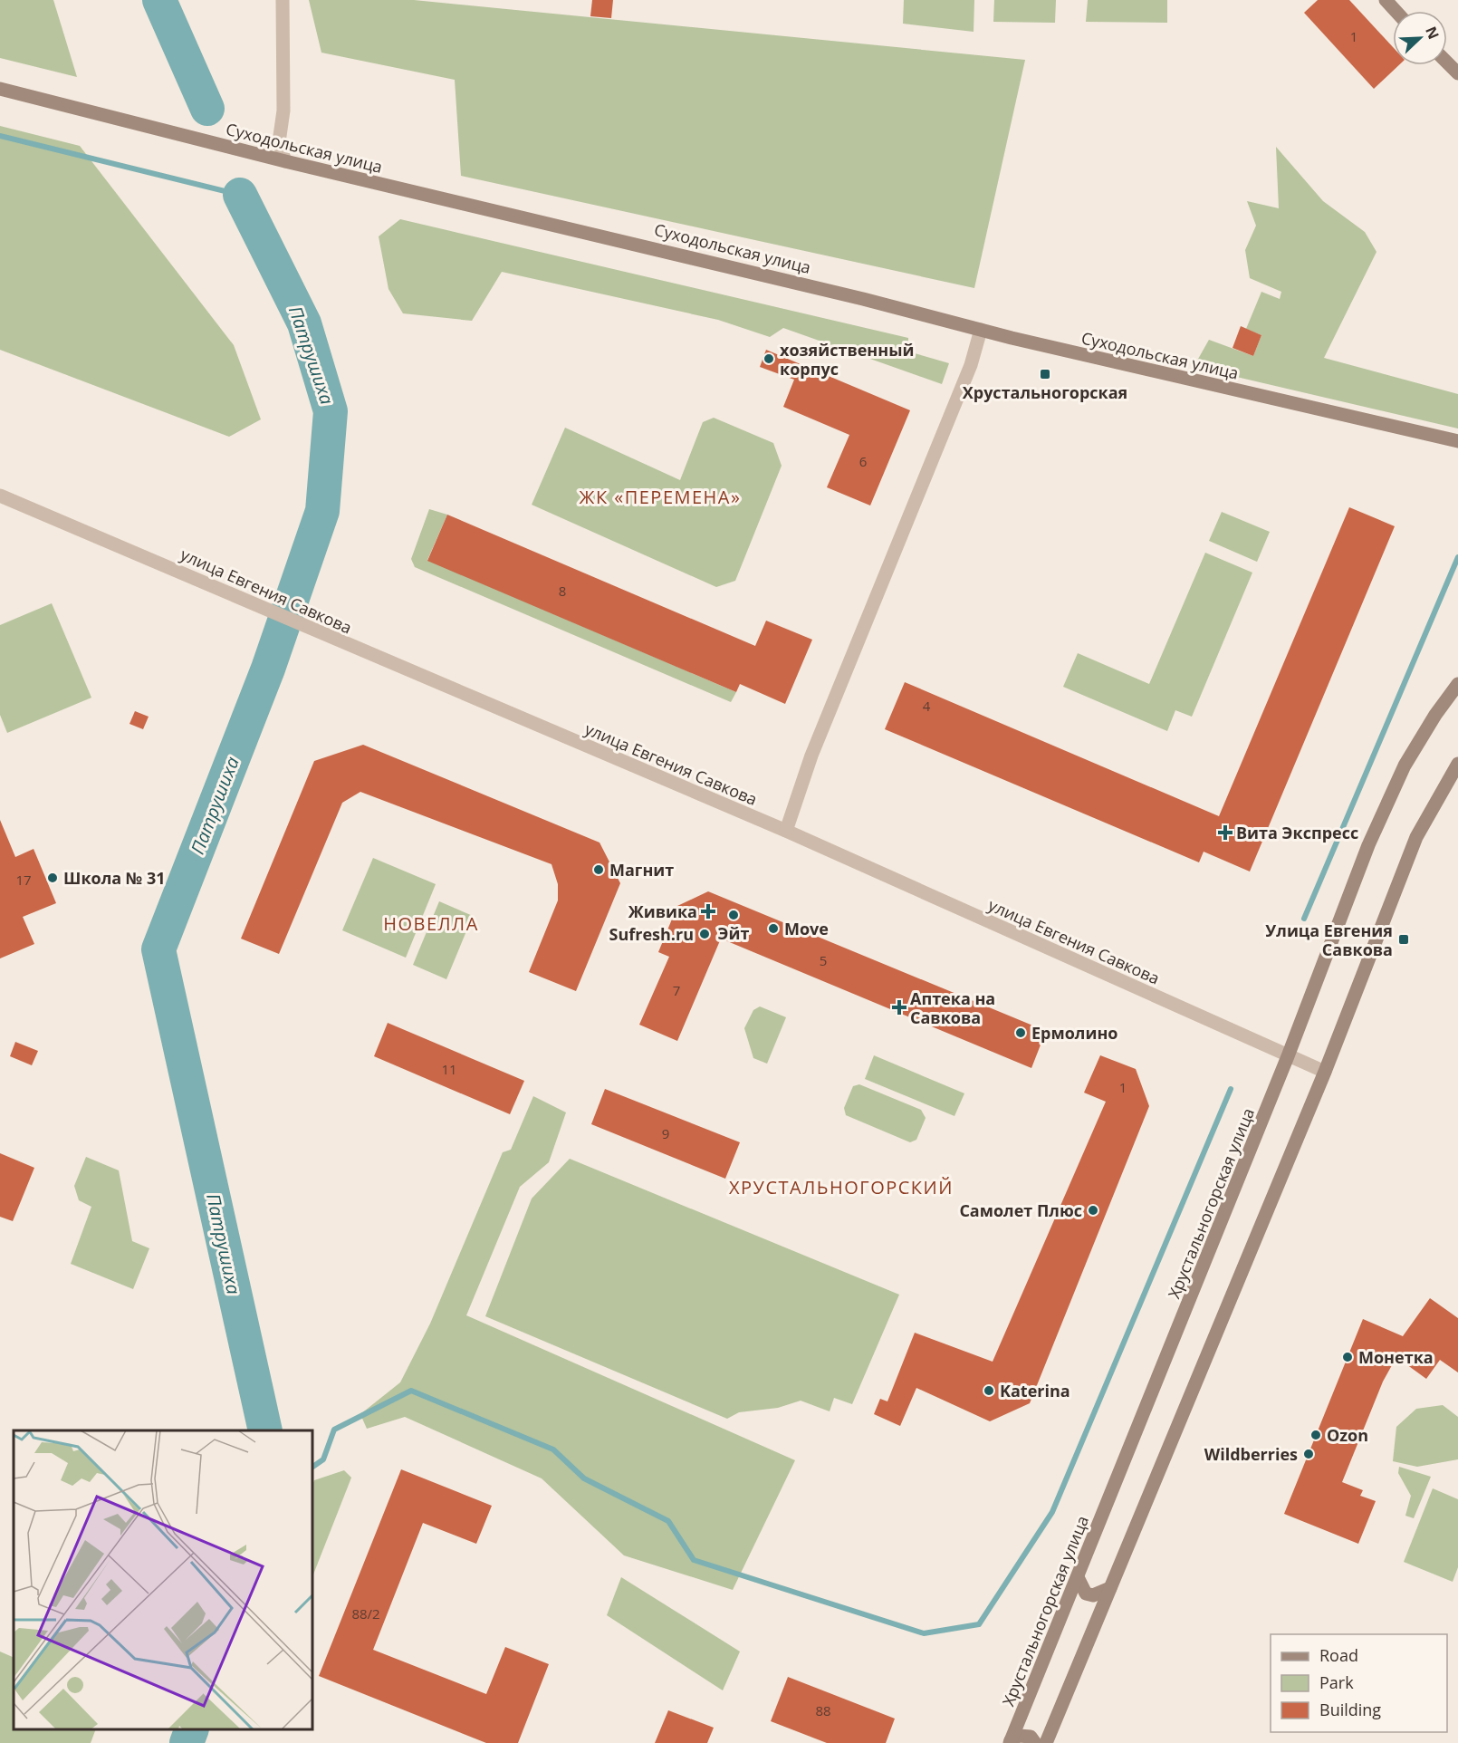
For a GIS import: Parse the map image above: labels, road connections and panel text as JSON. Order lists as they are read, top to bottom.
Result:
{
  "streets": {
    "street": ["Суходольская улица", "улица Евгения Савкова", "Хрустальногорская улица"]
  },
  "crossings": [
    ["улица Евгения Савкова", "Хрустальногорская улица"]
  ],
  "districts": ["ЖК «ПЕРЕМЕНА»", "НОВЕЛЛА", "ХРУСТАЛЬНОГОРСКИЙ"],
  "water": ["Патрушиха"],
  "places": {
    "other": [
      "хозяйственный корпус",
      "Магнит",
      "Школа № 31",
      "Эйт",
      "Move",
      "Sufresh.ru",
      "Ермолино",
      "Самолет Плюс",
      "Монетка",
      "Katerina",
      "Ozon",
      "Wildberries"
    ],
    "transit": ["Хрустальногорская", "Улица Евгения Савкова"],
    "health": ["Вита Экспресс", "Живика", "Аптека на Савкова"]
  },
  "house_numbers": [
    "1",
    "6",
    "8",
    "4",
    "17",
    "5",
    "7",
    "11",
    "1",
    "9",
    "88/2",
    "88"
  ],
  "legend": ["Road", "Park", "Building"],
  "north": "top right"
}
